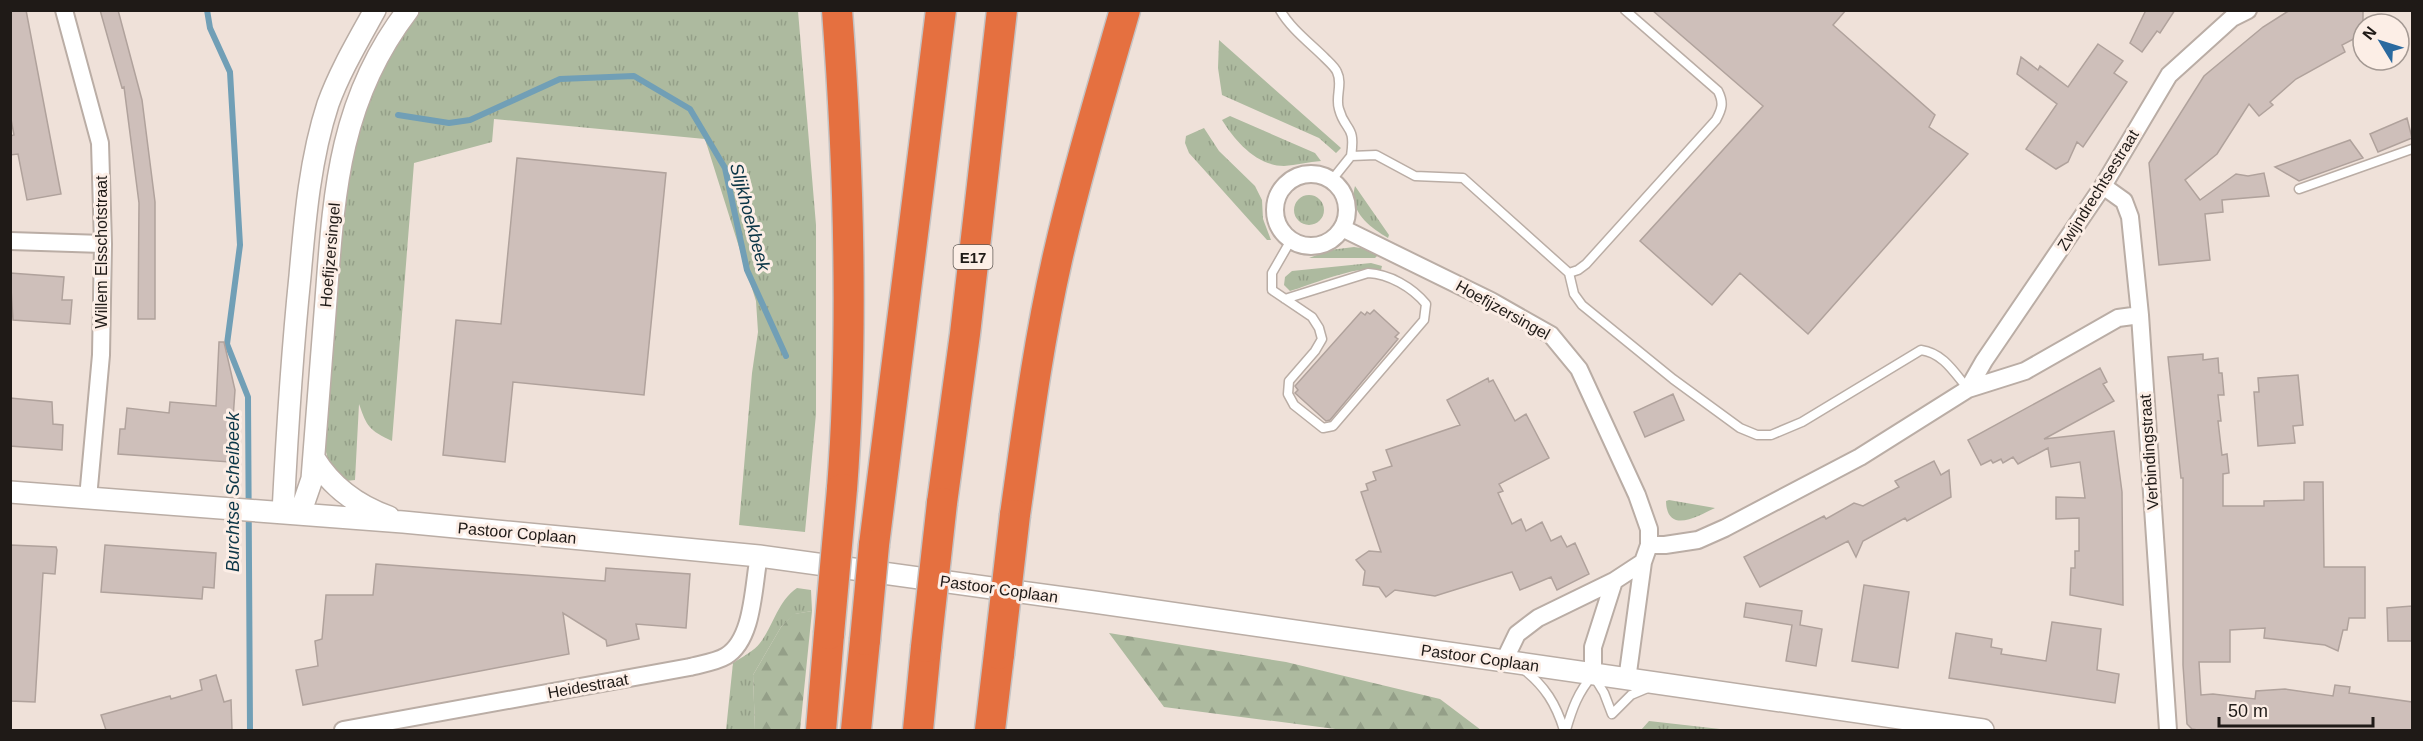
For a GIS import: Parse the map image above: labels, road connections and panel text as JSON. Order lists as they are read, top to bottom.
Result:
{
  "streets": {
    "highway": ["E17"],
    "street": [
      "Zwijndrechtsestraat",
      "Willem Elsschotstraat",
      "Hoefijzersingel",
      "Verbindingstraat",
      "Pastoor Coplaan",
      "Heidestraat"
    ]
  },
  "crossings": [
    ["Zwijndrechtsestraat", "Hoefijzersingel"],
    ["Zwijndrechtsestraat", "Verbindingstraat"],
    ["Willem Elsschotstraat", "Pastoor Coplaan"],
    ["Hoefijzersingel", "Pastoor Coplaan"],
    ["Pastoor Coplaan", "Heidestraat"]
  ],
  "water": ["Slijkhoekbeek", "Burchtse Scheibeek"],
  "scale_bar": "50 m",
  "north": "top left"
}
